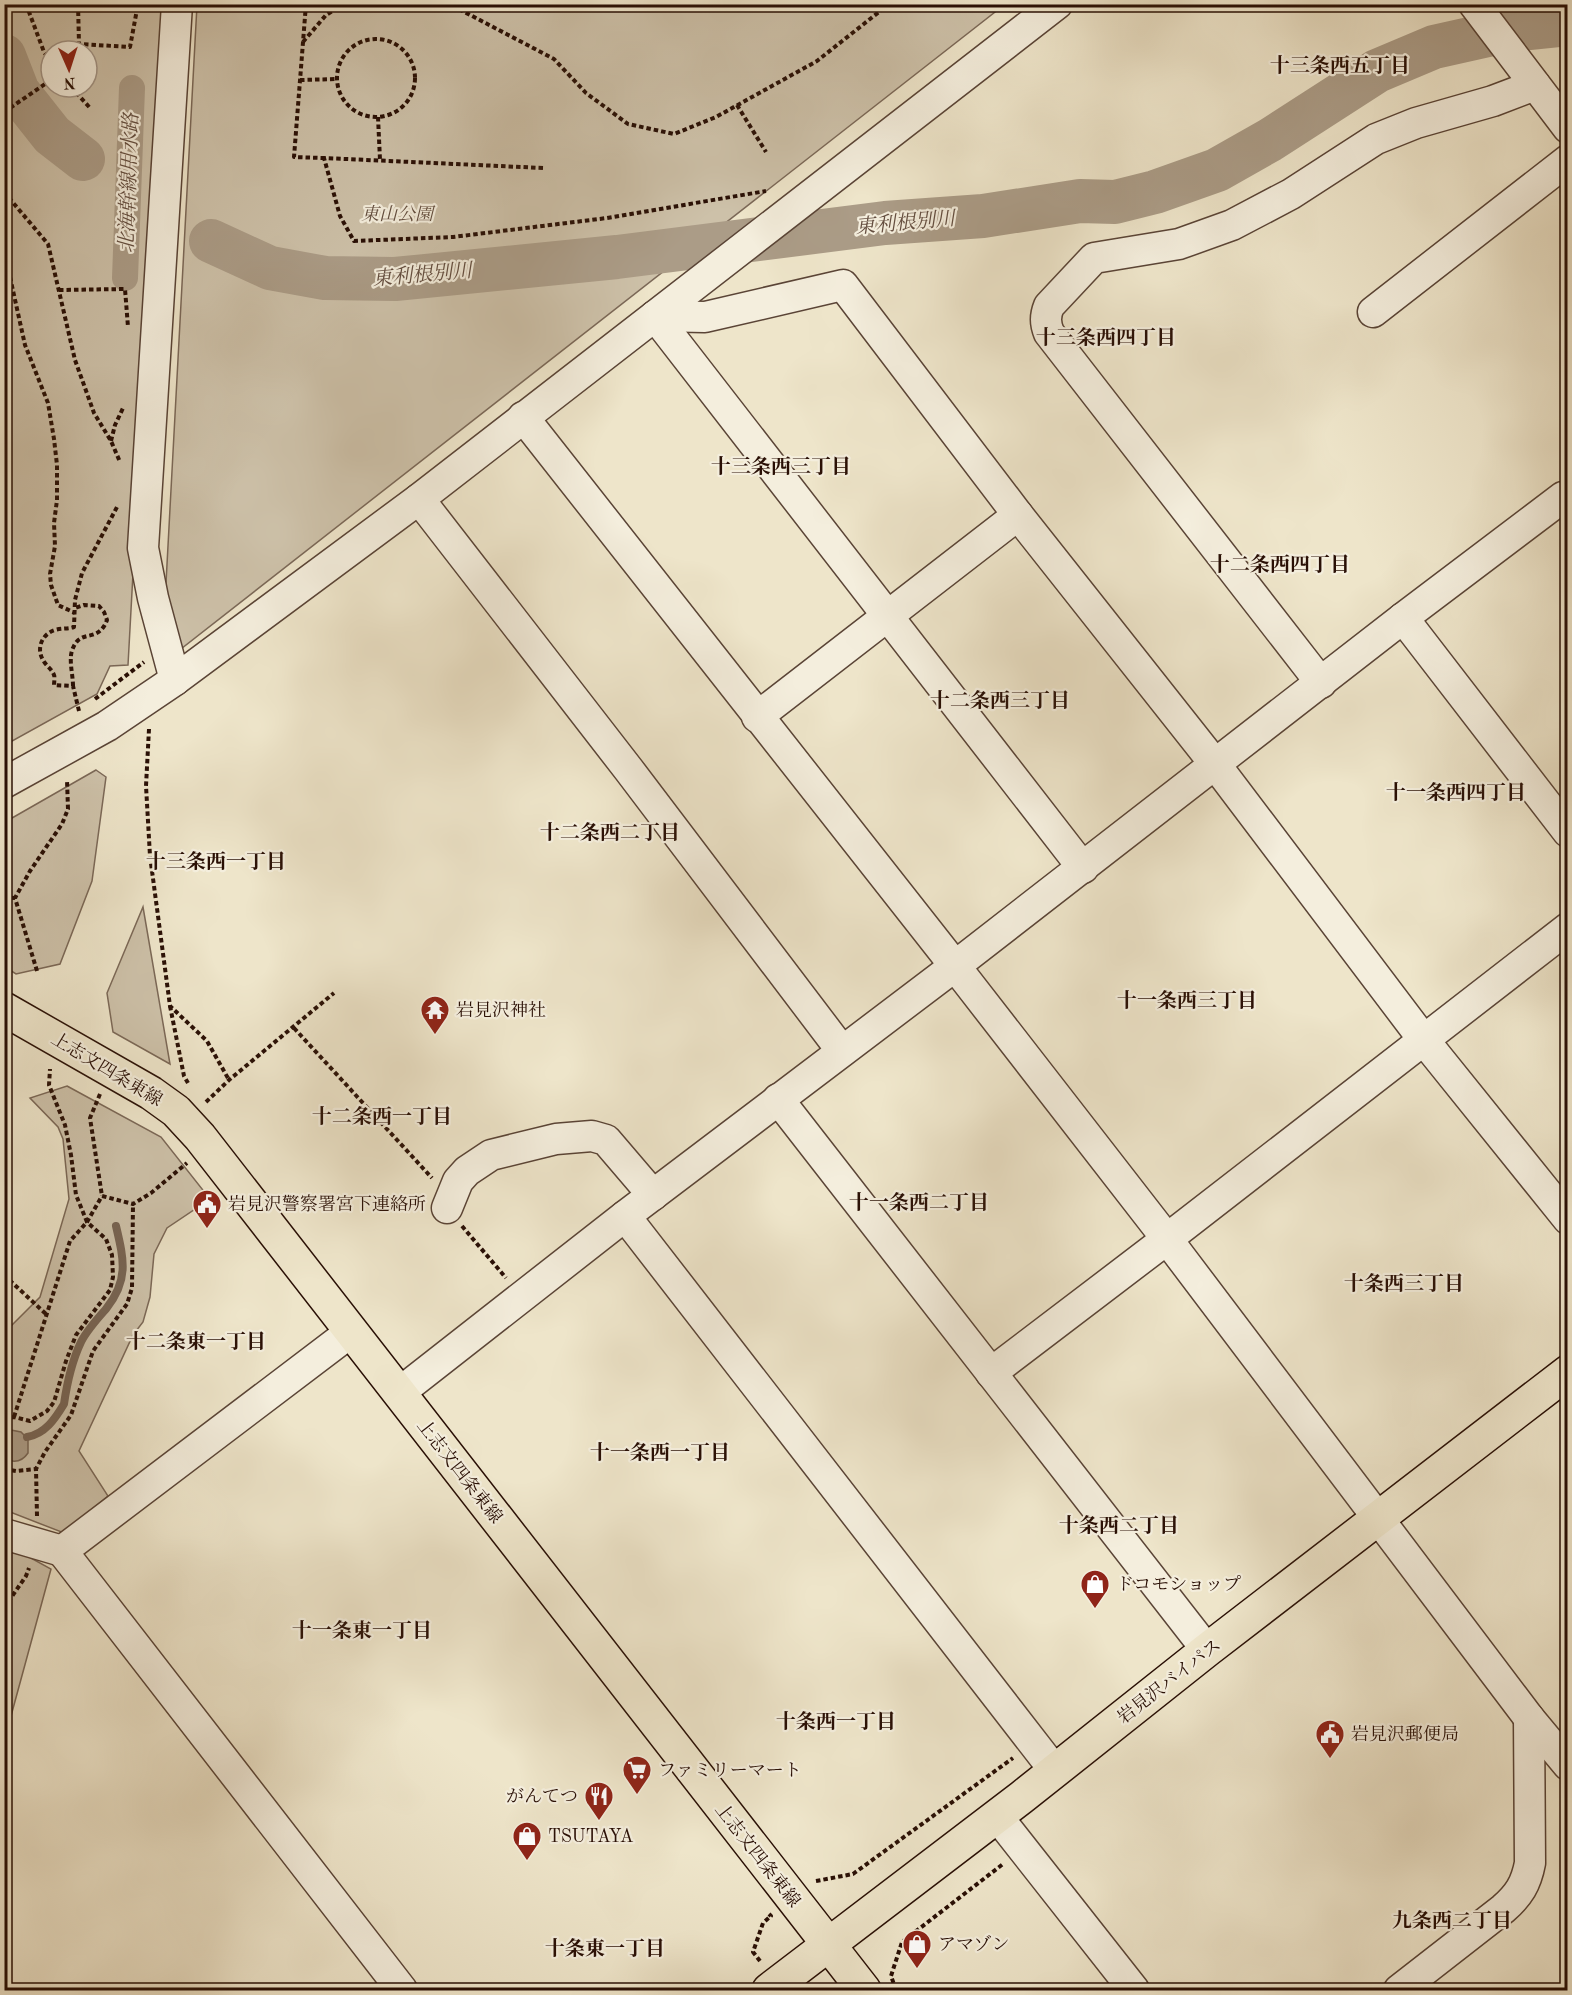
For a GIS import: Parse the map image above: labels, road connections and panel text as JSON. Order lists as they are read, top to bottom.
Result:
{
  "streets": {
    "main road": ["上志文四条東線", "岩見沢バイパス"]
  },
  "crossings": [
    ["上志文四条東線", "岩見沢バイパス"]
  ],
  "districts": [
    "十三条西五丁目",
    "十三条西四丁目",
    "十三条西三丁目",
    "十二条西四丁目",
    "十二条西三丁目",
    "十一条西四丁目",
    "十二条西二丁目",
    "十三条西一丁目",
    "十一条西三丁目",
    "十二条西一丁目",
    "十一条西二丁目",
    "十条西三丁目",
    "十二条東一丁目",
    "十一条西一丁目",
    "十条西二丁目",
    "十一条東一丁目",
    "十条西一丁目",
    "九条西二丁目",
    "十条東一丁目"
  ],
  "water": ["北海幹線用水路", "東利根別川"],
  "parks": ["東山公園"],
  "places": {
    "temple": ["岩見沢神社"],
    "public building": ["岩見沢警察署宮下連絡所", "岩見沢郵便局"],
    "shop": ["ドコモショップ", "TSUTAYA", "アマゾン"],
    "supermarket": ["ファミリーマート"],
    "restaurant": ["がんてつ"]
  },
  "north": "bottom"
}
